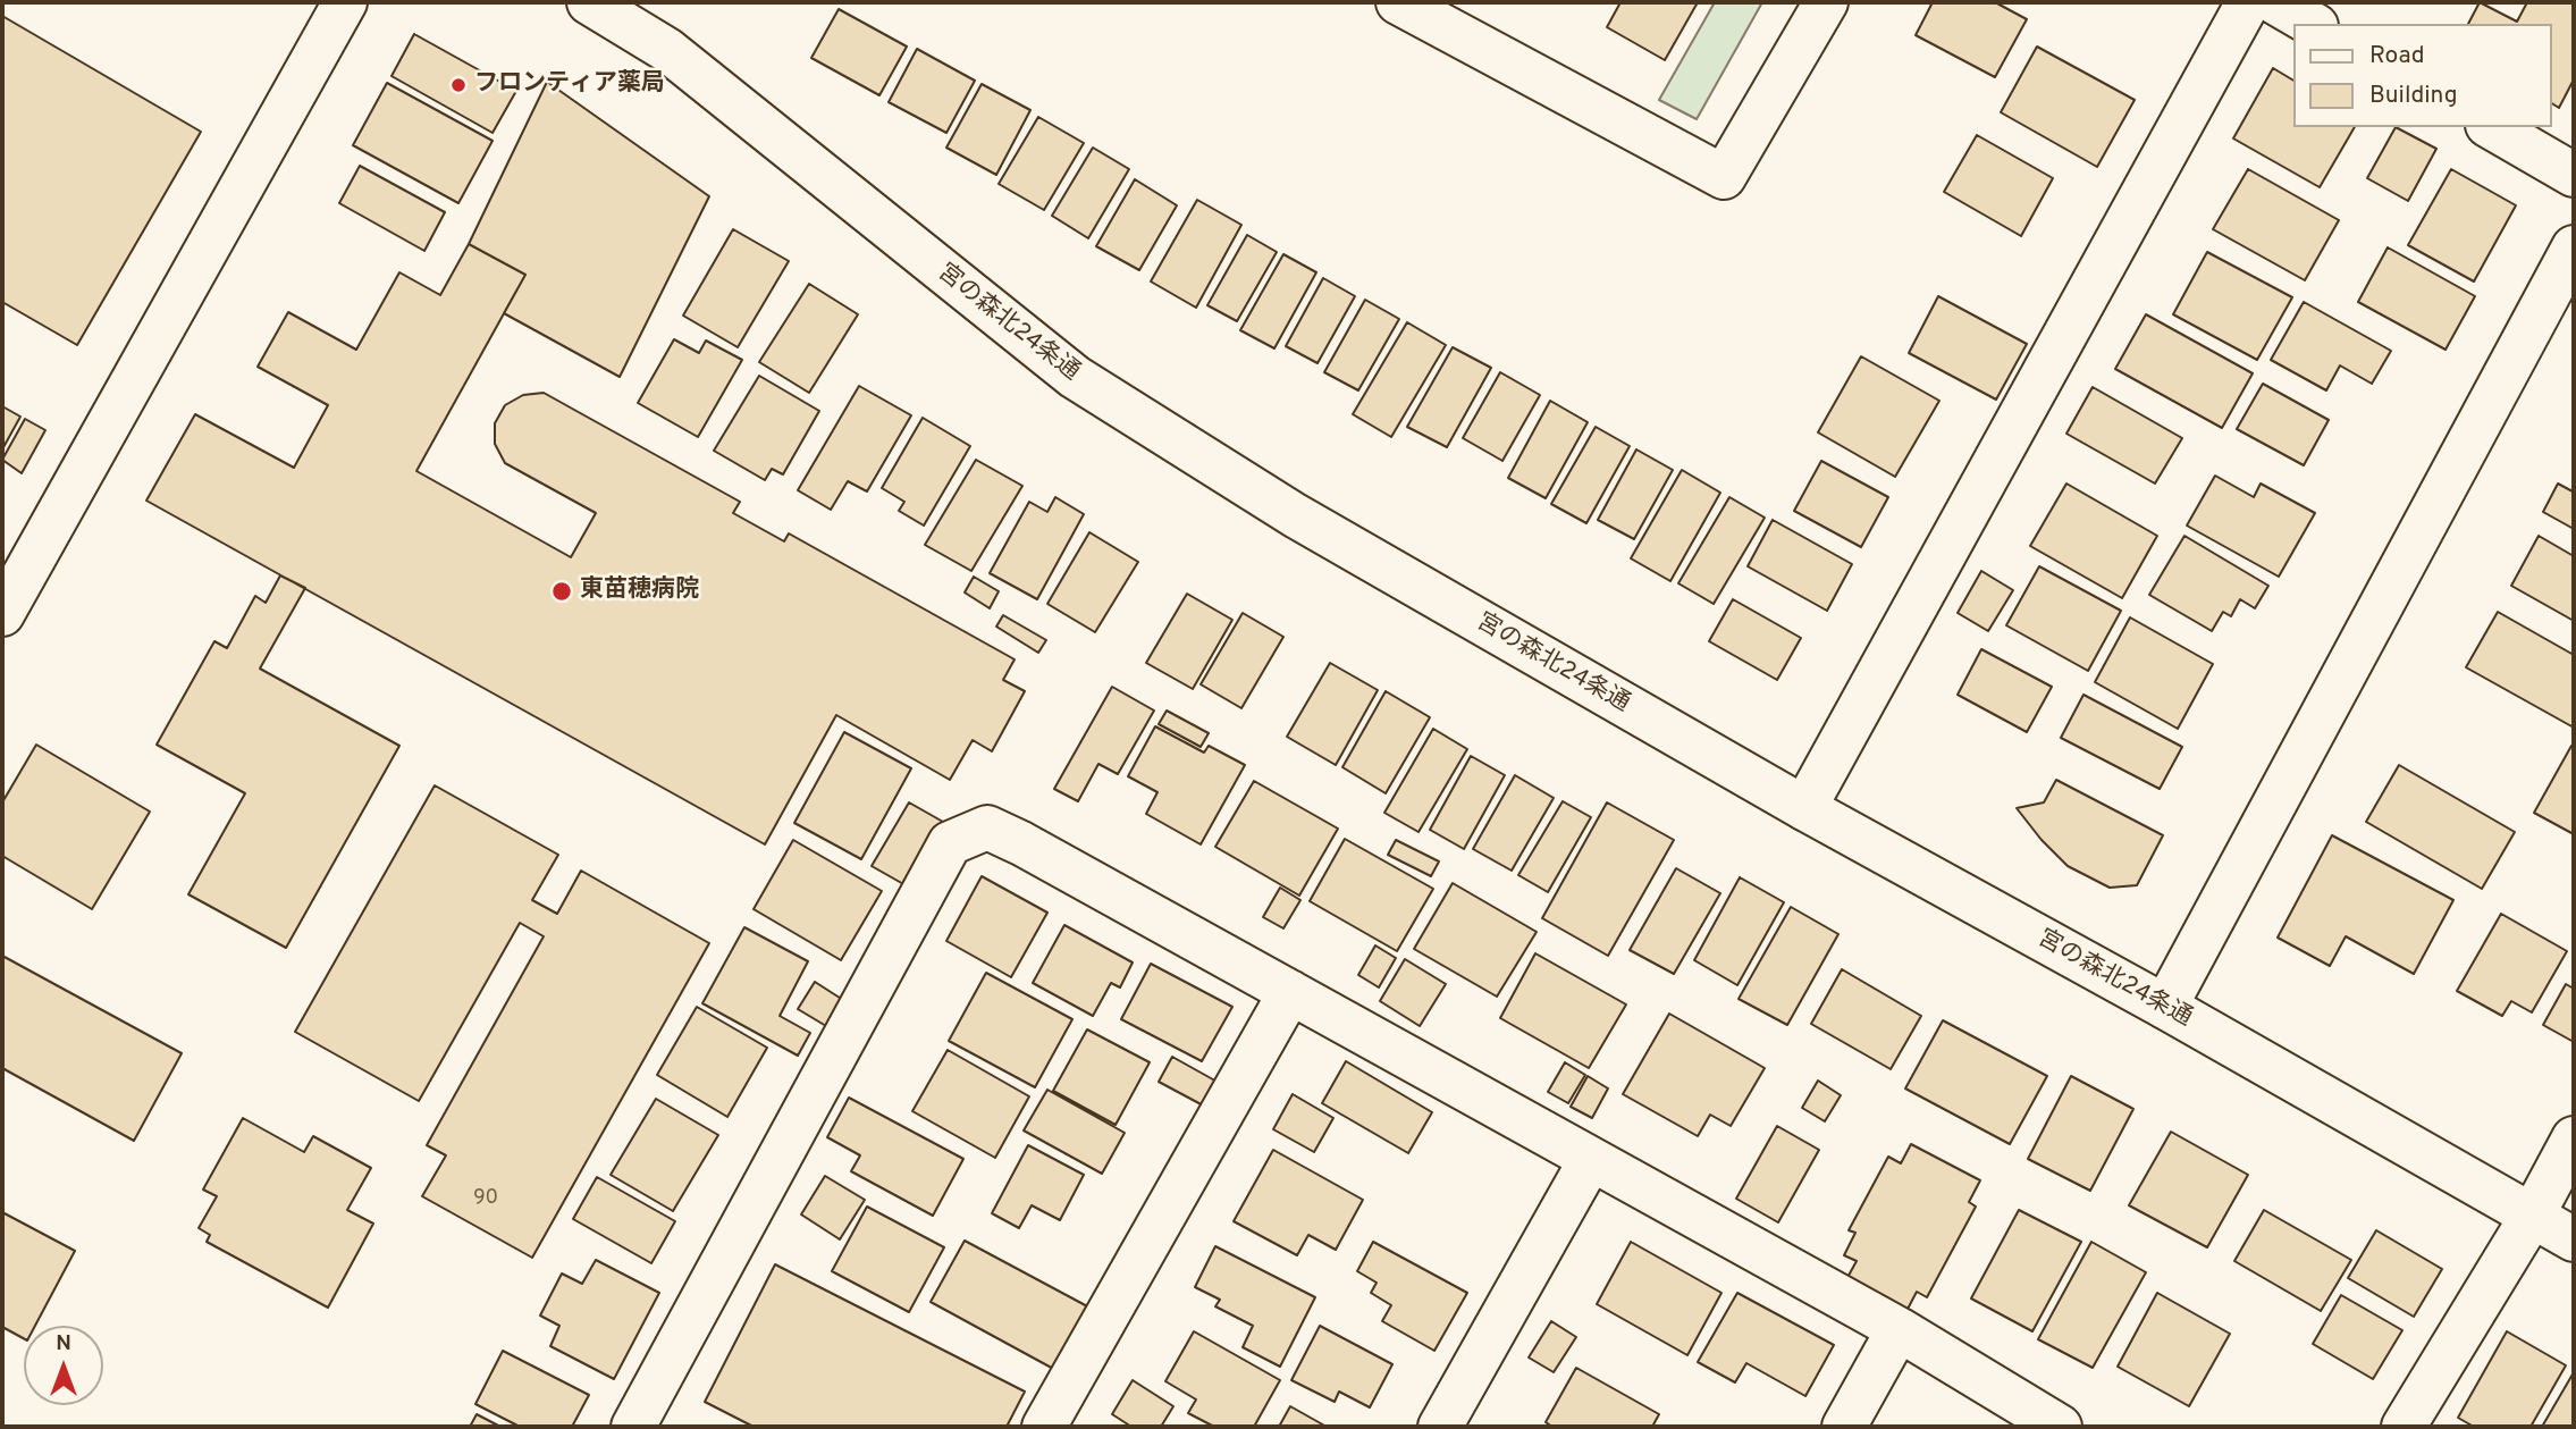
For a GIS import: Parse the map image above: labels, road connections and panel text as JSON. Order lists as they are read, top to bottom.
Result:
{
  "streets": {
    "street": ["宮の森北24条通"]
  },
  "places": ["フロンティア薬局", "東苗穂病院"],
  "house_numbers": ["90"],
  "legend": ["Road", "Building"],
  "north": "top"
}
